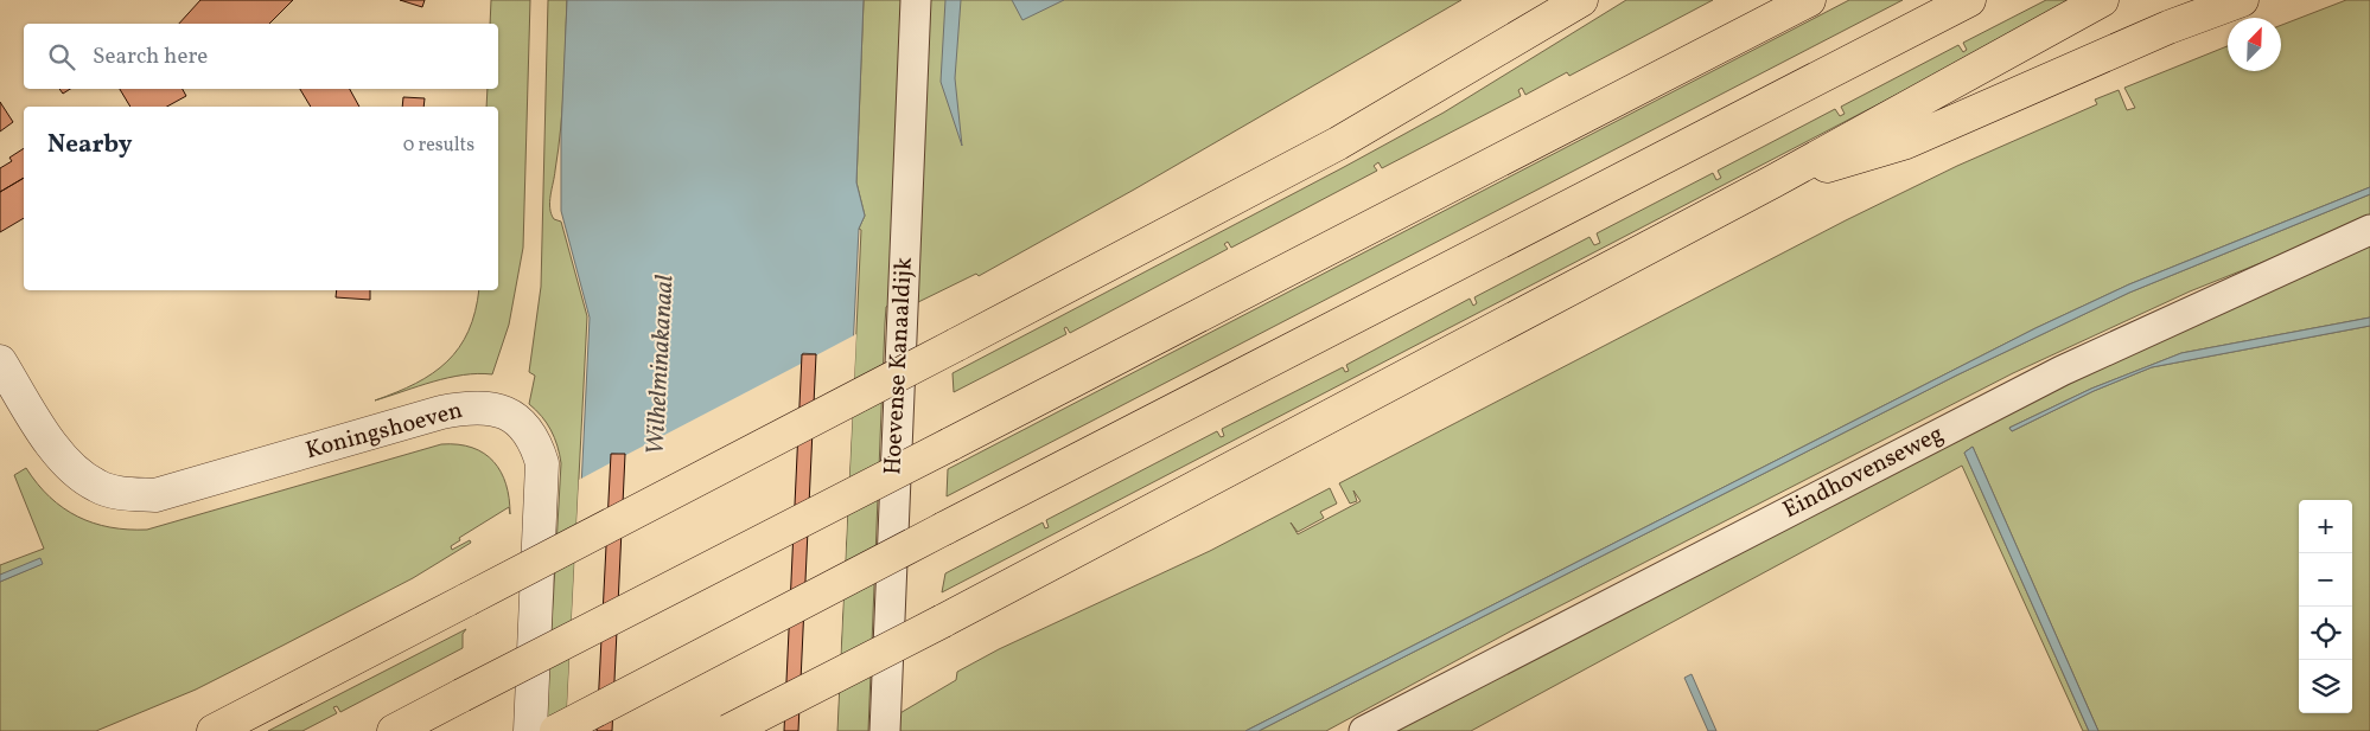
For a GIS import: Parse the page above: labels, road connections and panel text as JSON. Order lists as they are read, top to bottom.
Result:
{
  "streets": {
    "street": ["Hoevense Kanaaldijk", "Koningshoeven", "Eindhovenseweg"]
  },
  "water": ["Wilhelminakanaal"],
  "north": "top right",
  "page": {
    "search": "Search here",
    "heading": ["Nearby", "0 results"],
    "map_buttons": ["+", "−"]
  }
}
